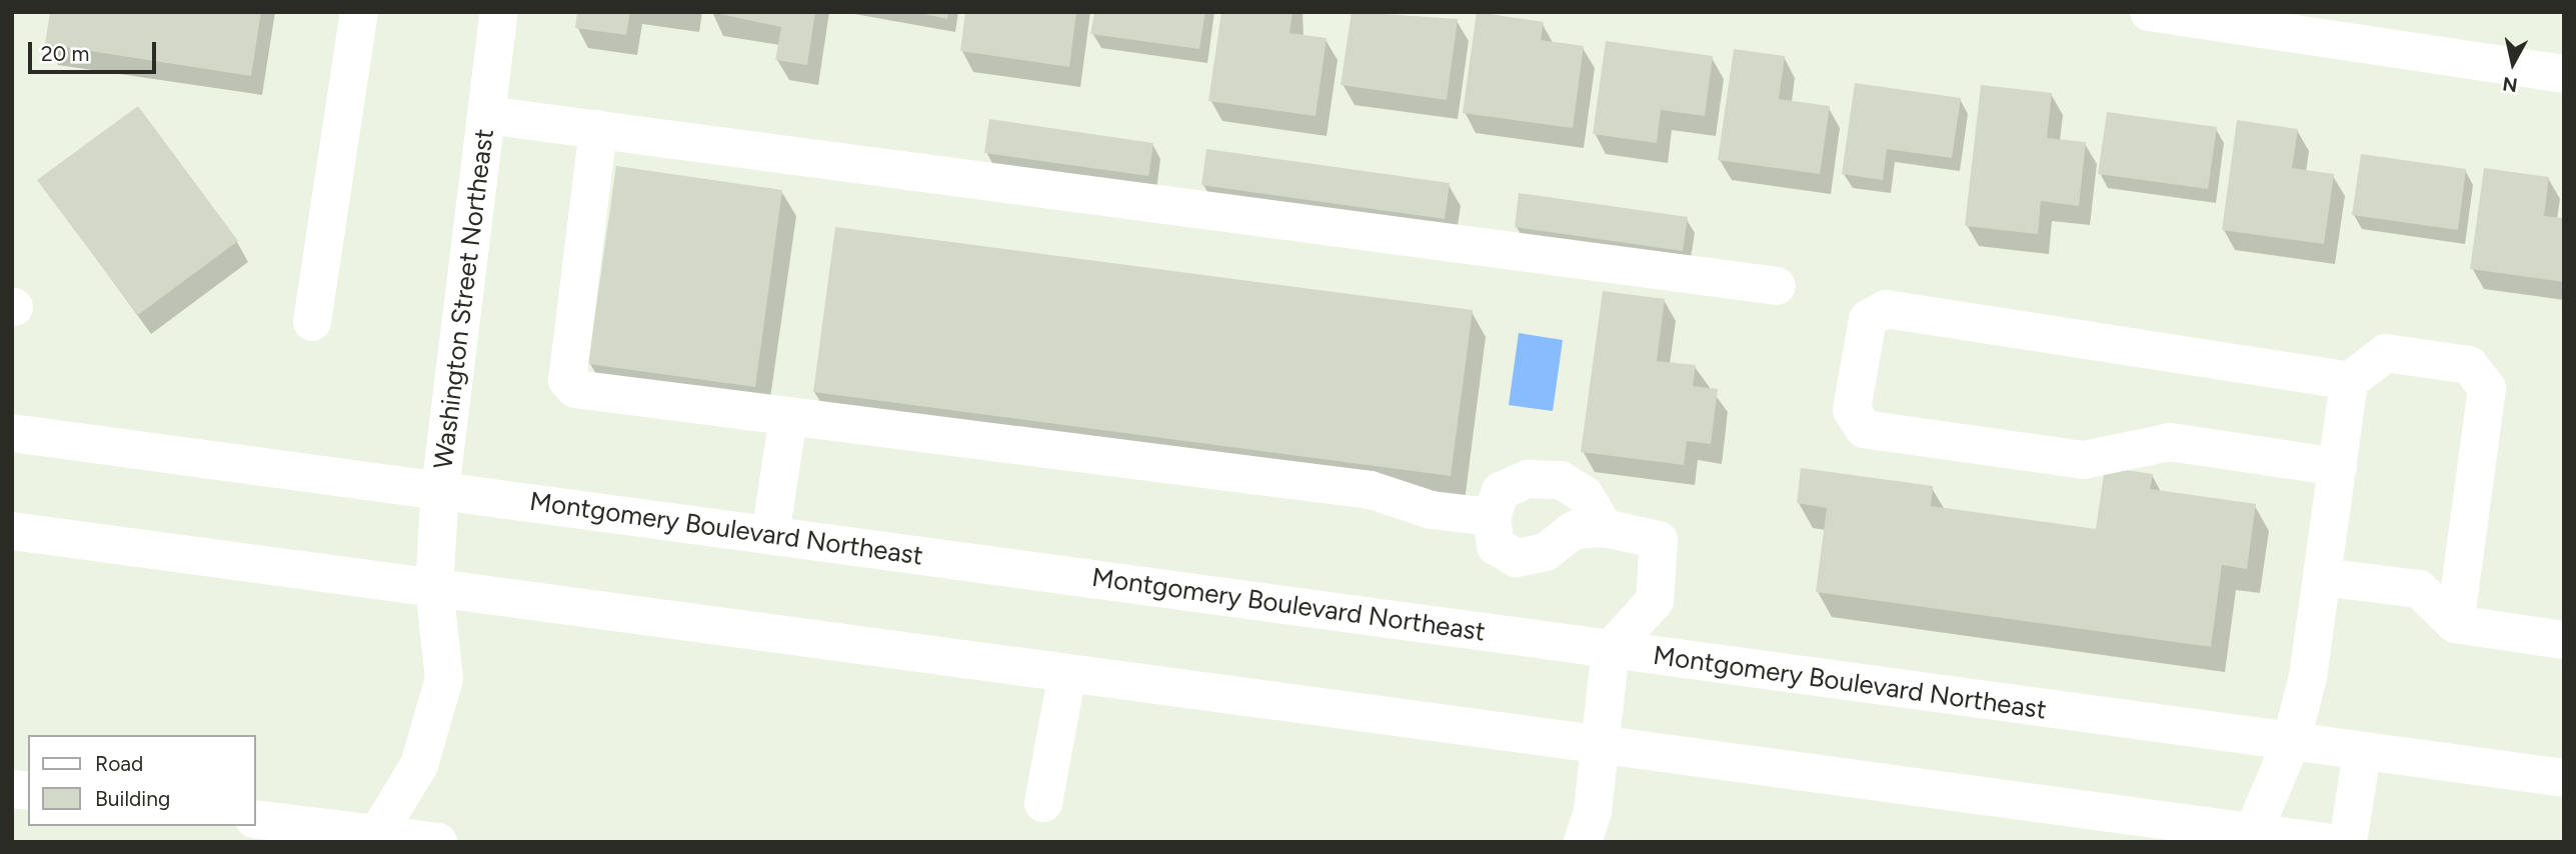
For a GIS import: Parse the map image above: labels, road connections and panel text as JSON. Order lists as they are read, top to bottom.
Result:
{
  "streets": {
    "main road": ["Washington Street Northeast", "Montgomery Boulevard Northeast"]
  },
  "crossings": [
    ["Washington Street Northeast", "Montgomery Boulevard Northeast"]
  ],
  "legend": ["Road", "Building"],
  "scale_bar": "20 m",
  "north": "bottom"
}
